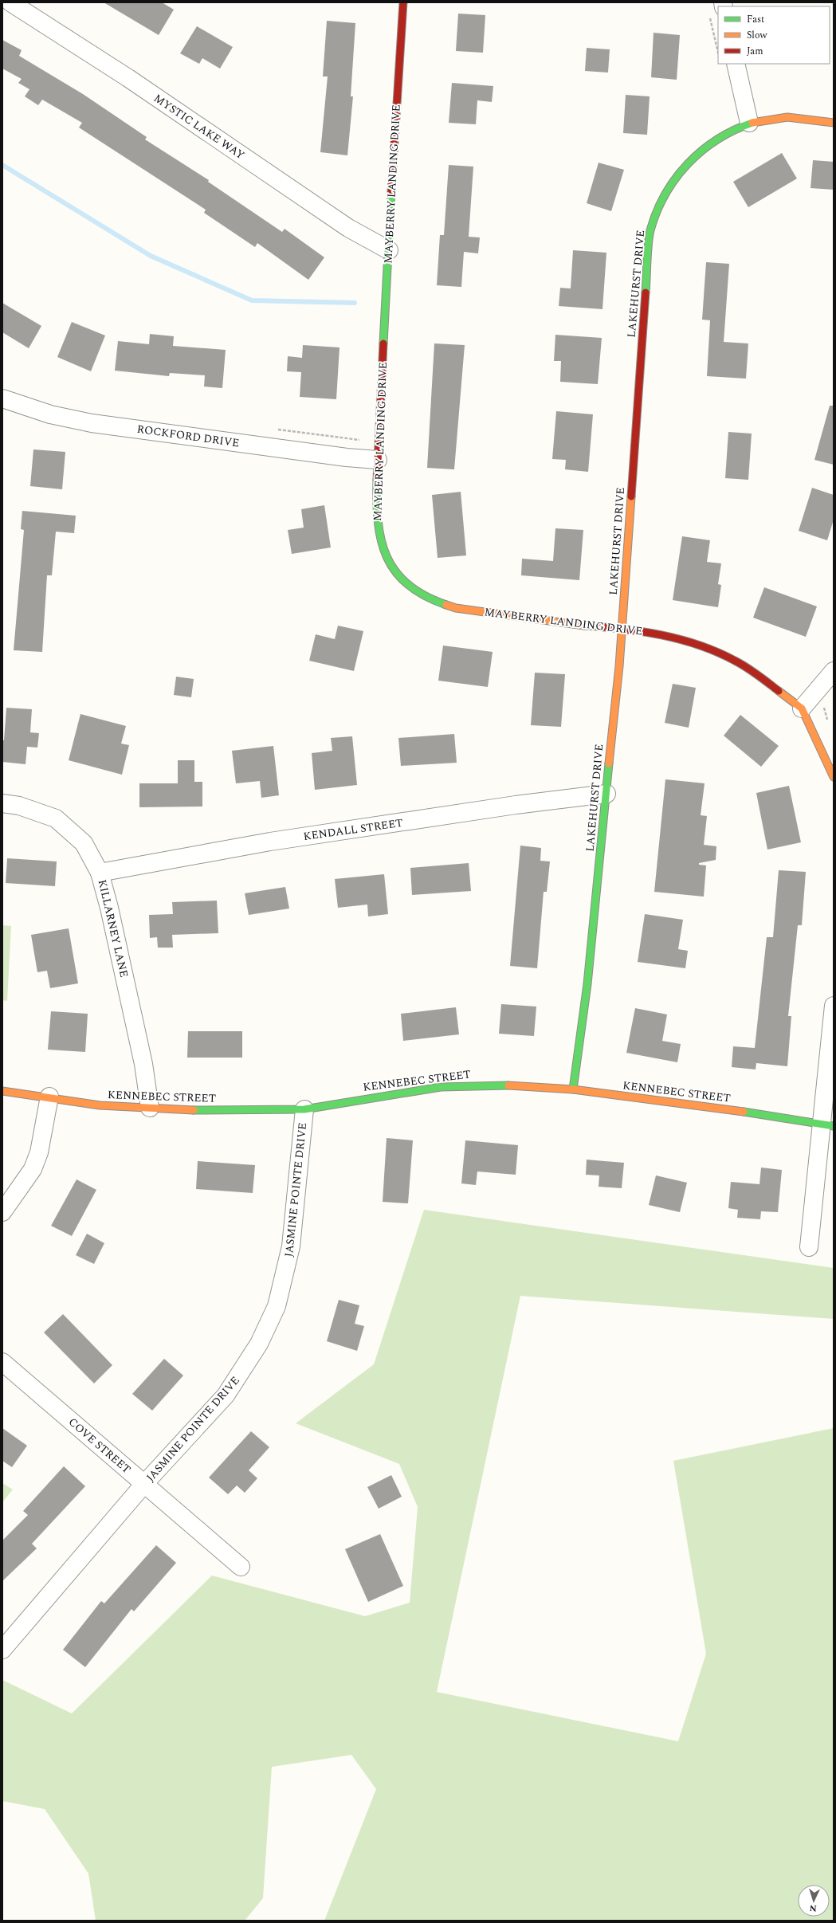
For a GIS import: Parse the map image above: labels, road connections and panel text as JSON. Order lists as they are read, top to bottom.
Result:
{
  "streets": {
    "street": [
      "MYSTIC LAKE WAY",
      "MAYBERRY LANDING DRIVE",
      "LAKEHURST DRIVE",
      "ROCKFORD DRIVE",
      "KENDALL STREET",
      "KILLARNEY LANE",
      "KENNEBEC STREET",
      "JASMINE POINTE DRIVE",
      "COVE STREET"
    ]
  },
  "crossings": [
    ["MYSTIC LAKE WAY", "MAYBERRY LANDING DRIVE"],
    ["MAYBERRY LANDING DRIVE", "LAKEHURST DRIVE"],
    ["MAYBERRY LANDING DRIVE", "ROCKFORD DRIVE"],
    ["LAKEHURST DRIVE", "KENDALL STREET"],
    ["LAKEHURST DRIVE", "KENNEBEC STREET"],
    ["KENDALL STREET", "KILLARNEY LANE"],
    ["KILLARNEY LANE", "KENNEBEC STREET"],
    ["KENNEBEC STREET", "JASMINE POINTE DRIVE"],
    ["JASMINE POINTE DRIVE", "COVE STREET"]
  ],
  "legend": ["Fast", "Slow", "Jam"],
  "north": "bottom"
}
